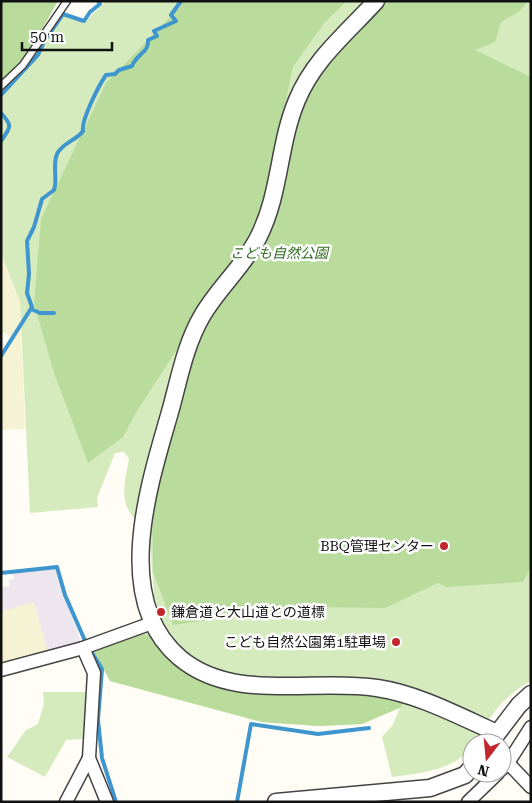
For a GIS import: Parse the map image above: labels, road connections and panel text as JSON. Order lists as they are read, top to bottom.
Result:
{
  "parks": ["こども自然公園"],
  "places": ["BBQ管理センター", "鎌倉道と大山道との道標", "こども自然公園第1駐車場"],
  "scale_bar": "50 m",
  "north": "bottom"
}
